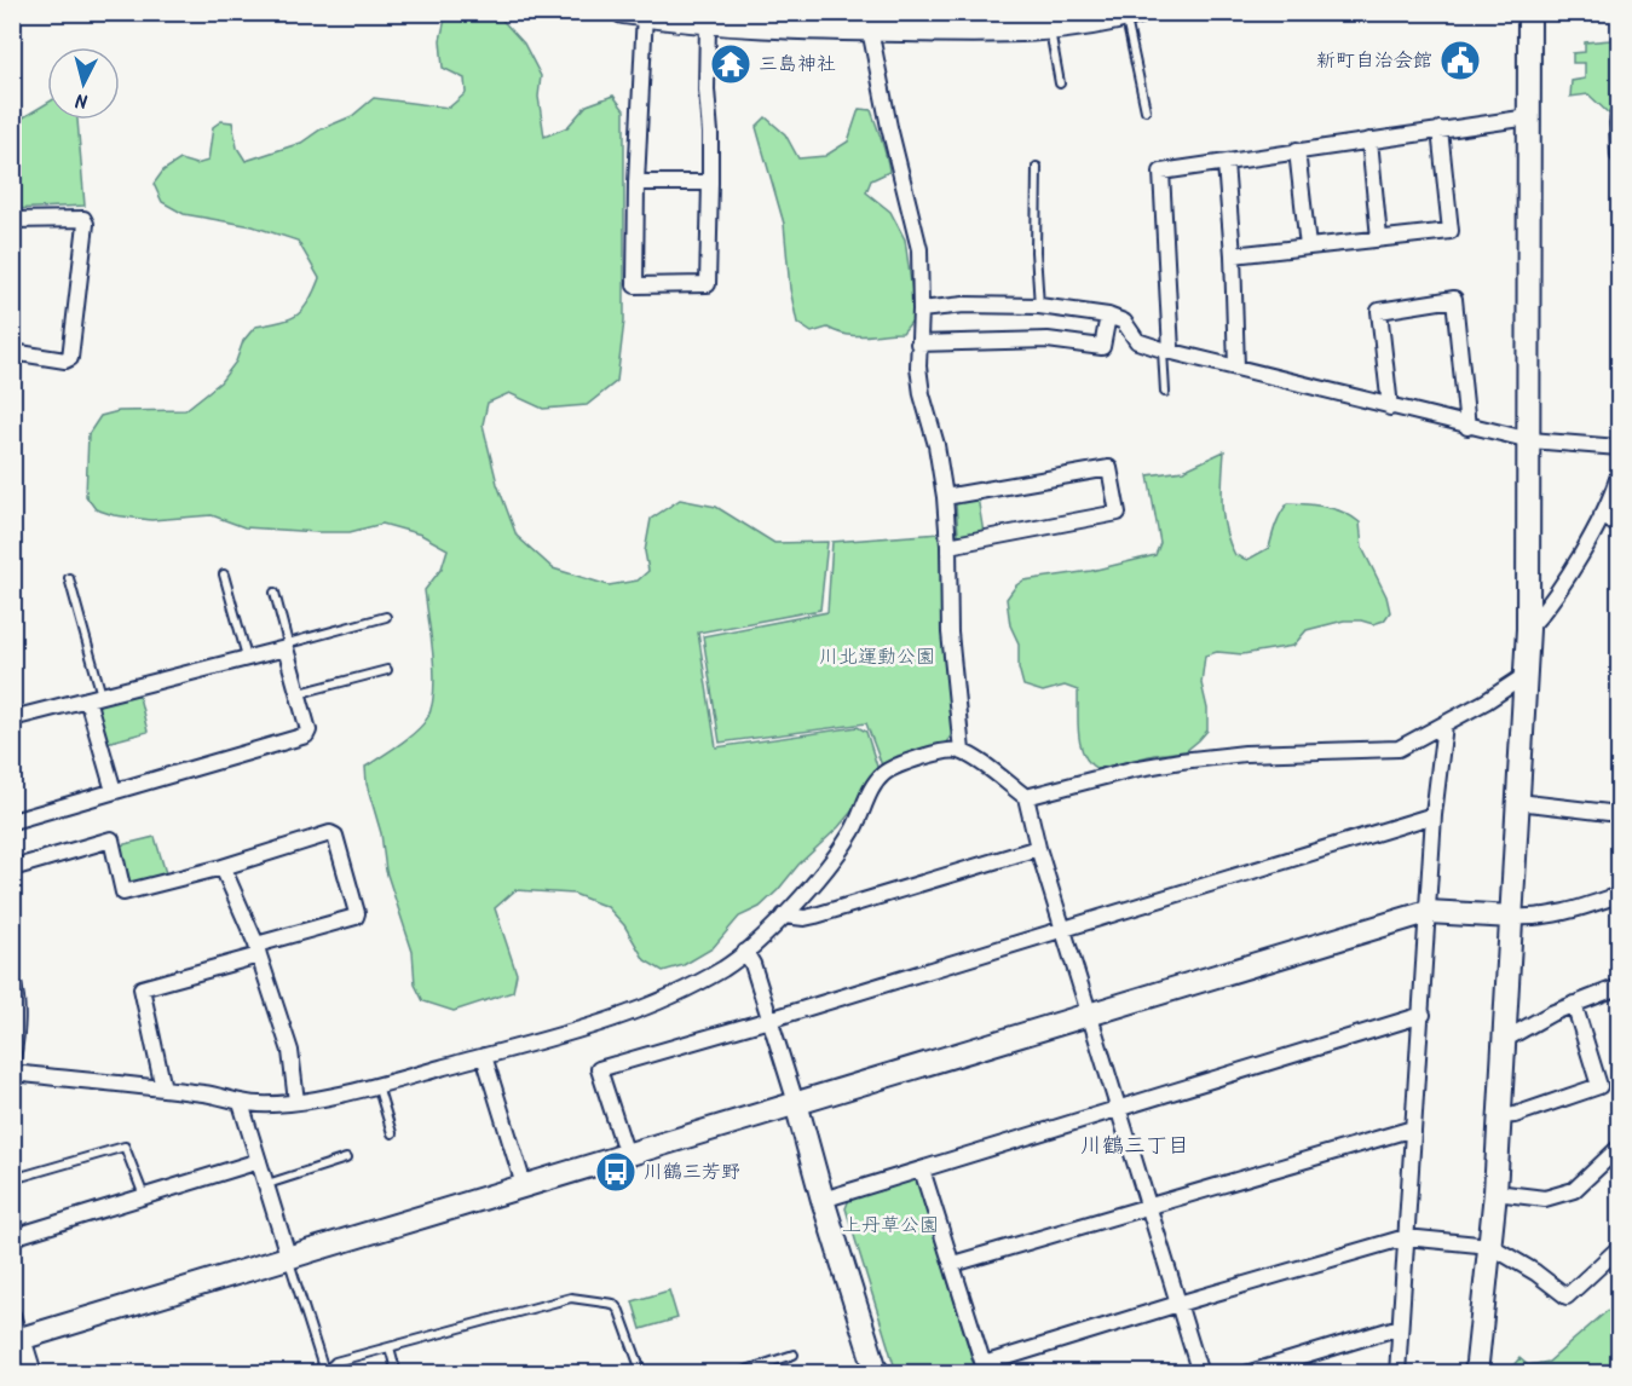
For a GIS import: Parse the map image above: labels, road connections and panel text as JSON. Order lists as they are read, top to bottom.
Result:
{
  "districts": ["川鶴三丁目"],
  "parks": ["川北運動公園", "上丹草公園"],
  "places": {
    "public building": ["新町自治会館"],
    "temple": ["三島神社"],
    "bus stop": ["川鶴三芳野"]
  },
  "north": "bottom"
}
